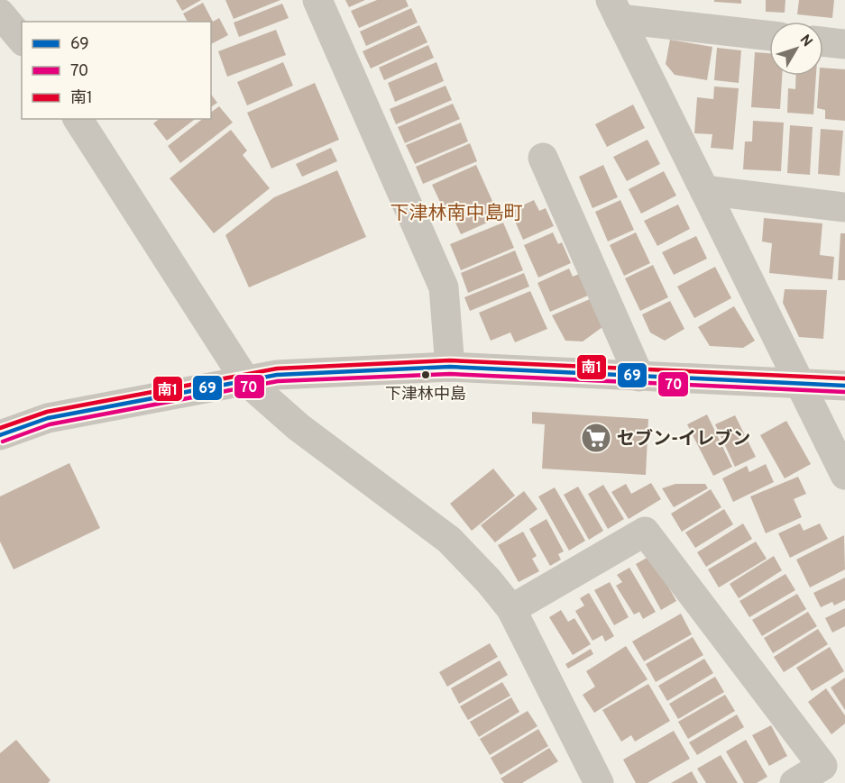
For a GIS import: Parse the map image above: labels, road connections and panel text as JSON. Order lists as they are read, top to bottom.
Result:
{
  "districts": ["下津林南中島町"],
  "places": {
    "other": ["下津林中島"],
    "supermarket": ["セブン-イレブン"]
  },
  "lines": ["transit line 南1", "transit line 69", "transit line 70"],
  "legend": ["69", "70", "南1"],
  "north": "top right"
}
